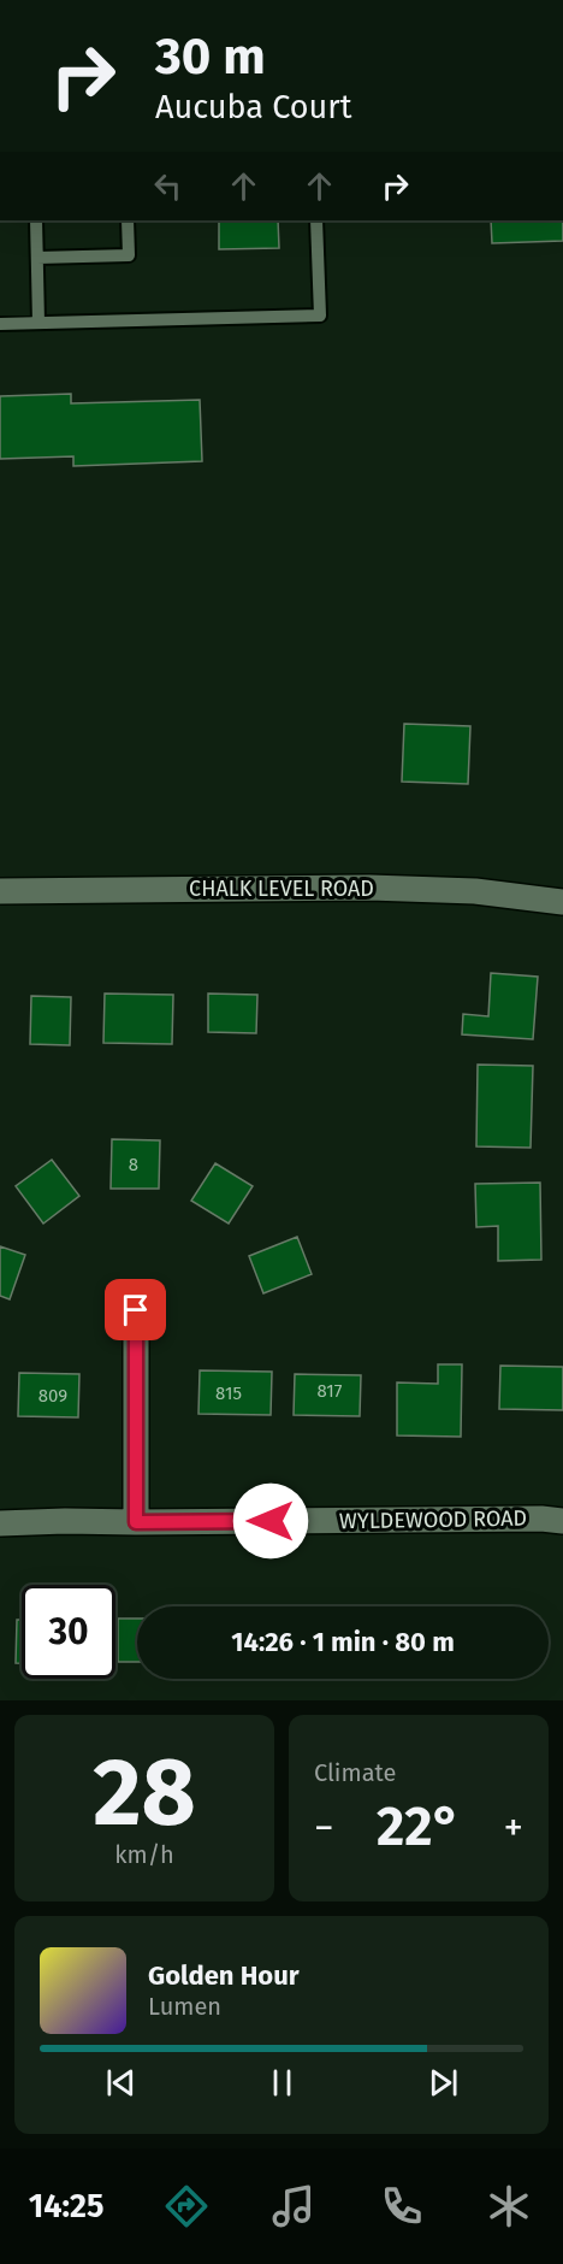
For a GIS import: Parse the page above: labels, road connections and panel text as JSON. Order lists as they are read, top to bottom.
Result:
{
  "streets": {
    "street": ["CHALK LEVEL ROAD", "WYLDEWOOD ROAD"]
  },
  "house_numbers": [
    "8",
    "817",
    "815",
    "809"
  ],
  "page": {
    "turn": ["30 m", "Aucuba Court"],
    "limit": "30",
    "trip": "14:26 · 1 min · 80 m",
    "tile": [
      ["28", "km/h"],
      "Climate"
    ],
    "heat": ["−", "22°", "+"],
    "song": ["Golden Hour", "Lumen"],
    "tabs": "14:25"
  }
}
